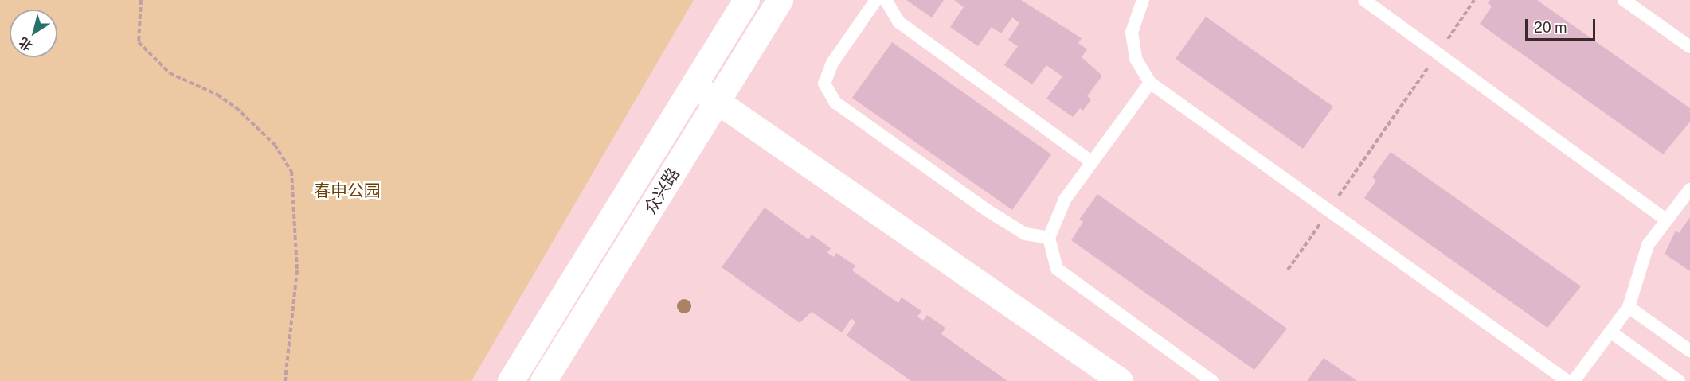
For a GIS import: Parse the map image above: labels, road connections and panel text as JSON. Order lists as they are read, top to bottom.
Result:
{
  "streets": {
    "street": ["众兴路"]
  },
  "parks": ["春申公园"],
  "scale_bar": "20 m",
  "north": "bottom left"
}
